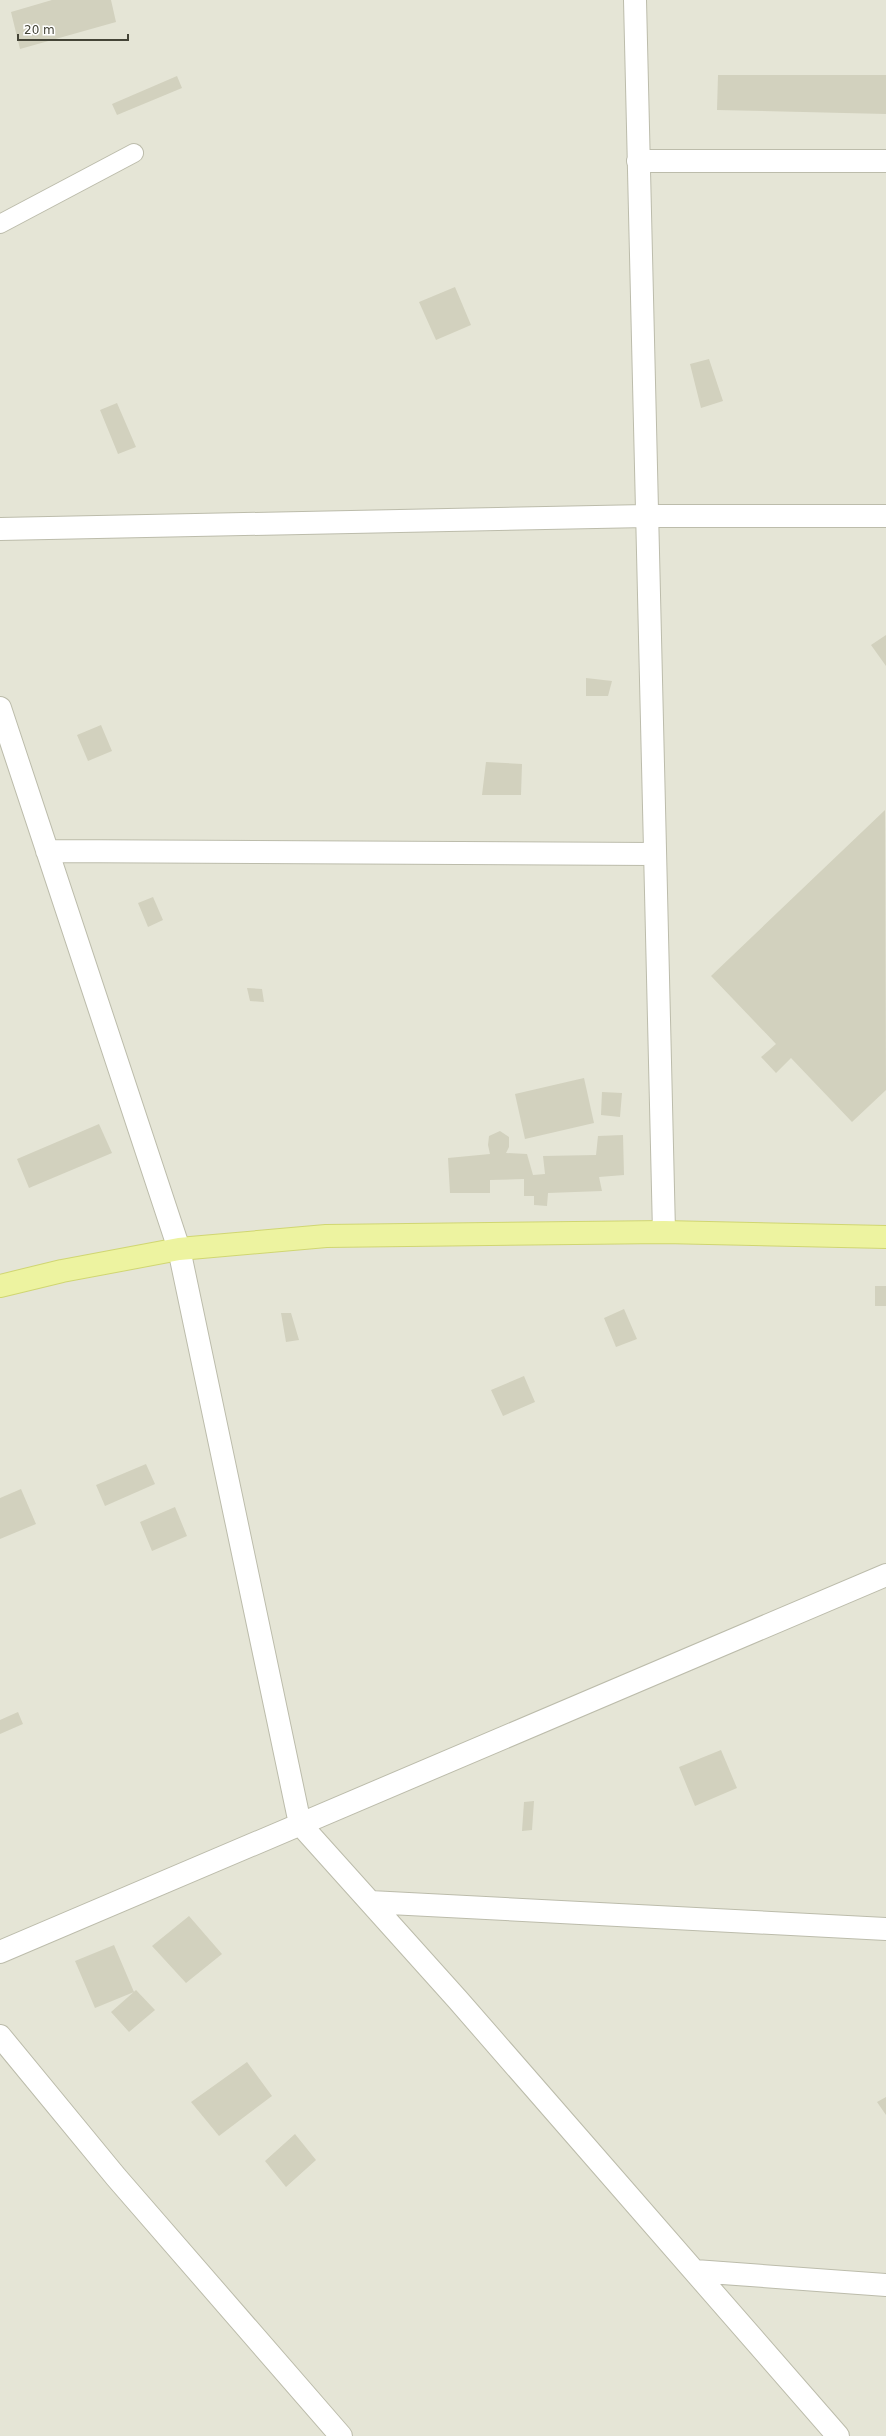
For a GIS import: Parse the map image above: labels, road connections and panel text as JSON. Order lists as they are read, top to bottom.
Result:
{
  "scale_bar": "20 m"
}
